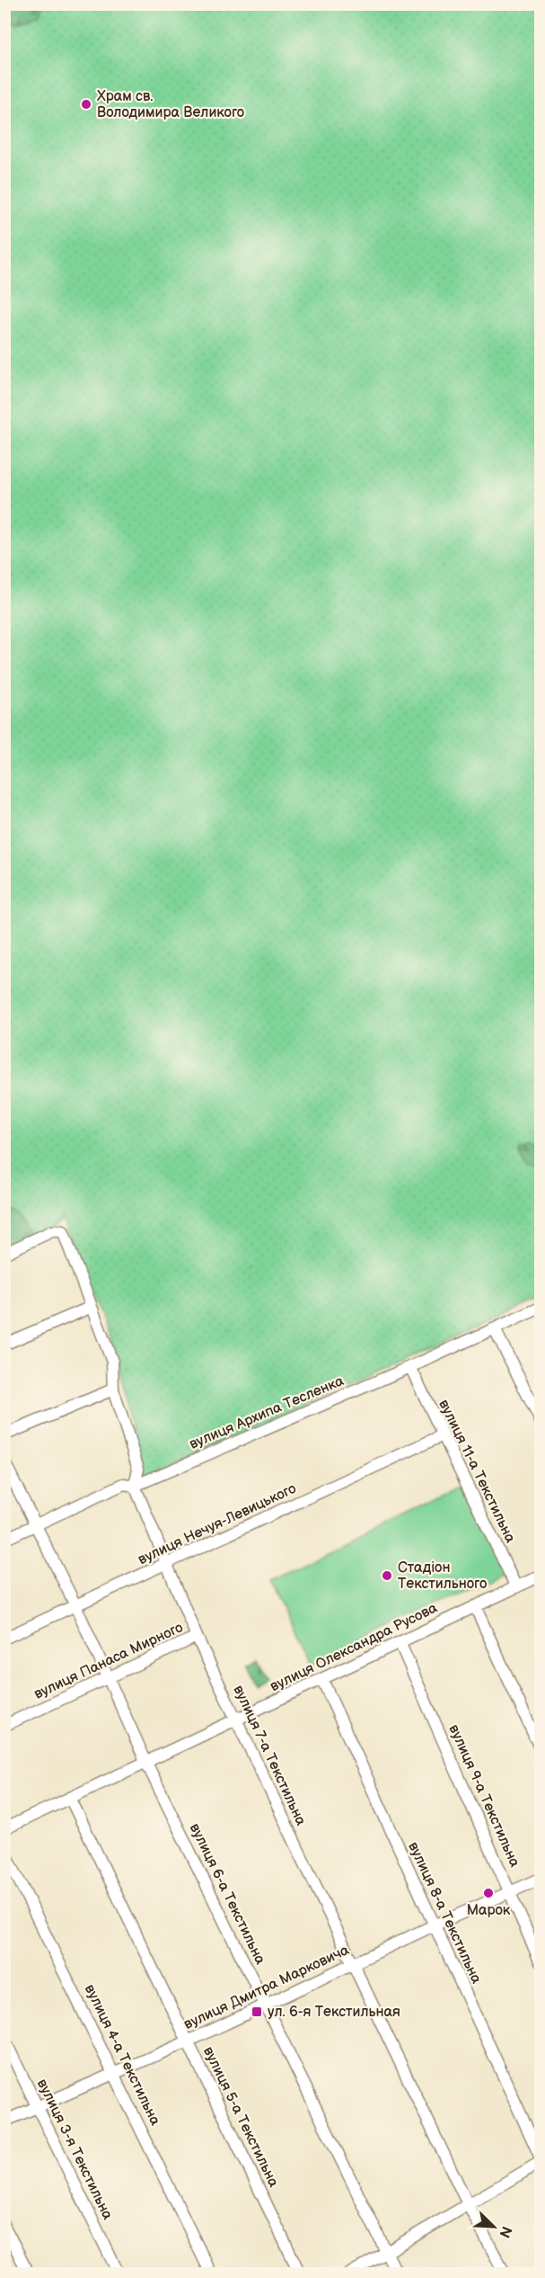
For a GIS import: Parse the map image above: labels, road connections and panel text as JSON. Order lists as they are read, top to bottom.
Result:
{
  "streets": {
    "street": [
      "вулиця Архипа Тесленка",
      "вулиця 11-а Текстильна",
      "вулиця Нечуя-Левицького",
      "вулиця Олександра Русова",
      "вулиця Панаса Мирного",
      "вулиця 7-а Текстильна",
      "вулиця 9-а Текстильна",
      "вулиця 6-а Текстильна",
      "вулиця 8-а Текстильна",
      "вулиця Дмитра Марковича",
      "вулиця 4-а Текстильна",
      "вулиця 5-а Текстильна",
      "вулиця 3-я Текстильна"
    ]
  },
  "crossings": [
    ["вулиця Архипа Тесленка", "вулиця 11-а Текстильна"],
    ["вулиця Архипа Тесленка", "вулиця 7-а Текстильна"],
    ["вулиця Архипа Тесленка", "вулиця 6-а Текстильна"],
    ["вулиця 11-а Текстильна", "вулиця Нечуя-Левицького"],
    ["вулиця 11-а Текстильна", "вулиця Олександра Русова"],
    ["вулиця Нечуя-Левицького", "вулиця 7-а Текстильна"],
    ["вулиця Нечуя-Левицького", "вулиця 6-а Текстильна"],
    ["вулиця Олександра Русова", "вулиця 7-а Текстильна"],
    ["вулиця Олександра Русова", "вулиця 9-а Текстильна"],
    ["вулиця Олександра Русова", "вулиця 6-а Текстильна"],
    ["вулиця Олександра Русова", "вулиця 8-а Текстильна"],
    ["вулиця Олександра Русова", "вулиця 5-а Текстильна"],
    ["вулиця Панаса Мирного", "вулиця 7-а Текстильна"],
    ["вулиця Панаса Мирного", "вулиця 6-а Текстильна"],
    ["вулиця 7-а Текстильна", "вулиця Дмитра Марковича"],
    ["вулиця 9-а Текстильна", "вулиця Дмитра Марковича"],
    ["вулиця 6-а Текстильна", "вулиця Дмитра Марковича"],
    ["вулиця 8-а Текстильна", "вулиця Дмитра Марковича"],
    ["вулиця Дмитра Марковича", "вулиця 4-а Текстильна"],
    ["вулиця Дмитра Марковича", "вулиця 5-а Текстильна"],
    ["вулиця Дмитра Марковича", "вулиця 3-я Текстильна"]
  ],
  "places": {
    "other": ["Храм св. Володимира Великого", "Стадіон Текстильного", "Марок"],
    "transit": ["ул. 6-я Текстильная"]
  },
  "north": "bottom right"
}
